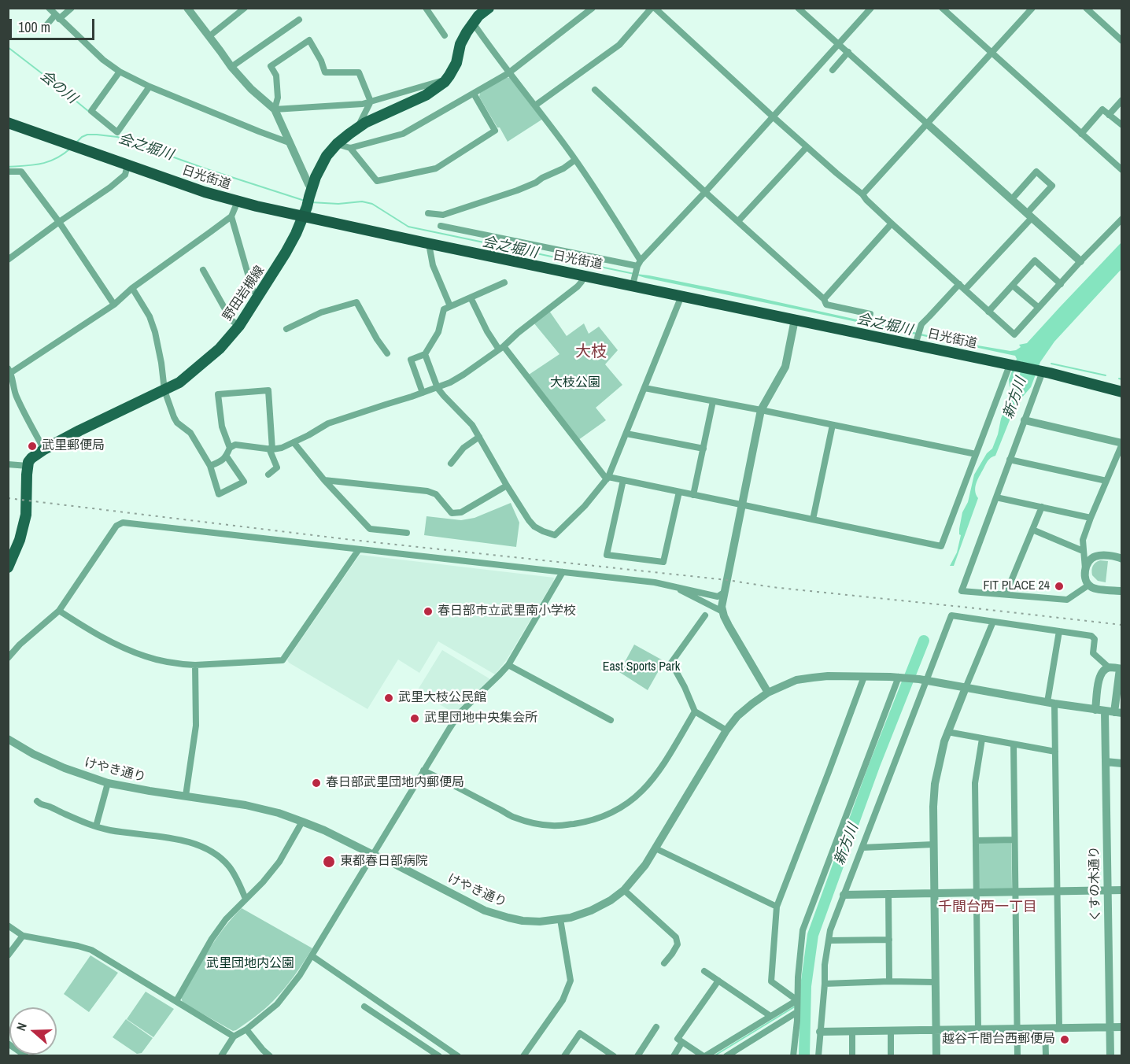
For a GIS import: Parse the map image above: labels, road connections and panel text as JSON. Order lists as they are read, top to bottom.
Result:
{
  "streets": {
    "highway": ["日光街道"],
    "main road": ["野田岩槻線"],
    "street": ["けやき通り", "くすの木通り"]
  },
  "crossings": [
    ["日光街道", "野田岩槻線"],
    ["けやき通り", "くすの木通り"]
  ],
  "districts": ["大枝", "千間台西一丁目"],
  "water": ["会の川", "会之堀川", "新方川"],
  "parks": ["大枝公園", "East Sports Park", "武里団地内公園"],
  "places": [
    "武里郵便局",
    "FIT PLACE 24",
    "春日部市立武里南小学校",
    "武里大枝公民館",
    "武里団地中央集会所",
    "春日部武里団地内郵便局",
    "東都春日部病院",
    "越谷千間台西郵便局"
  ],
  "scale_bar": "100 m",
  "north": "left"
}
